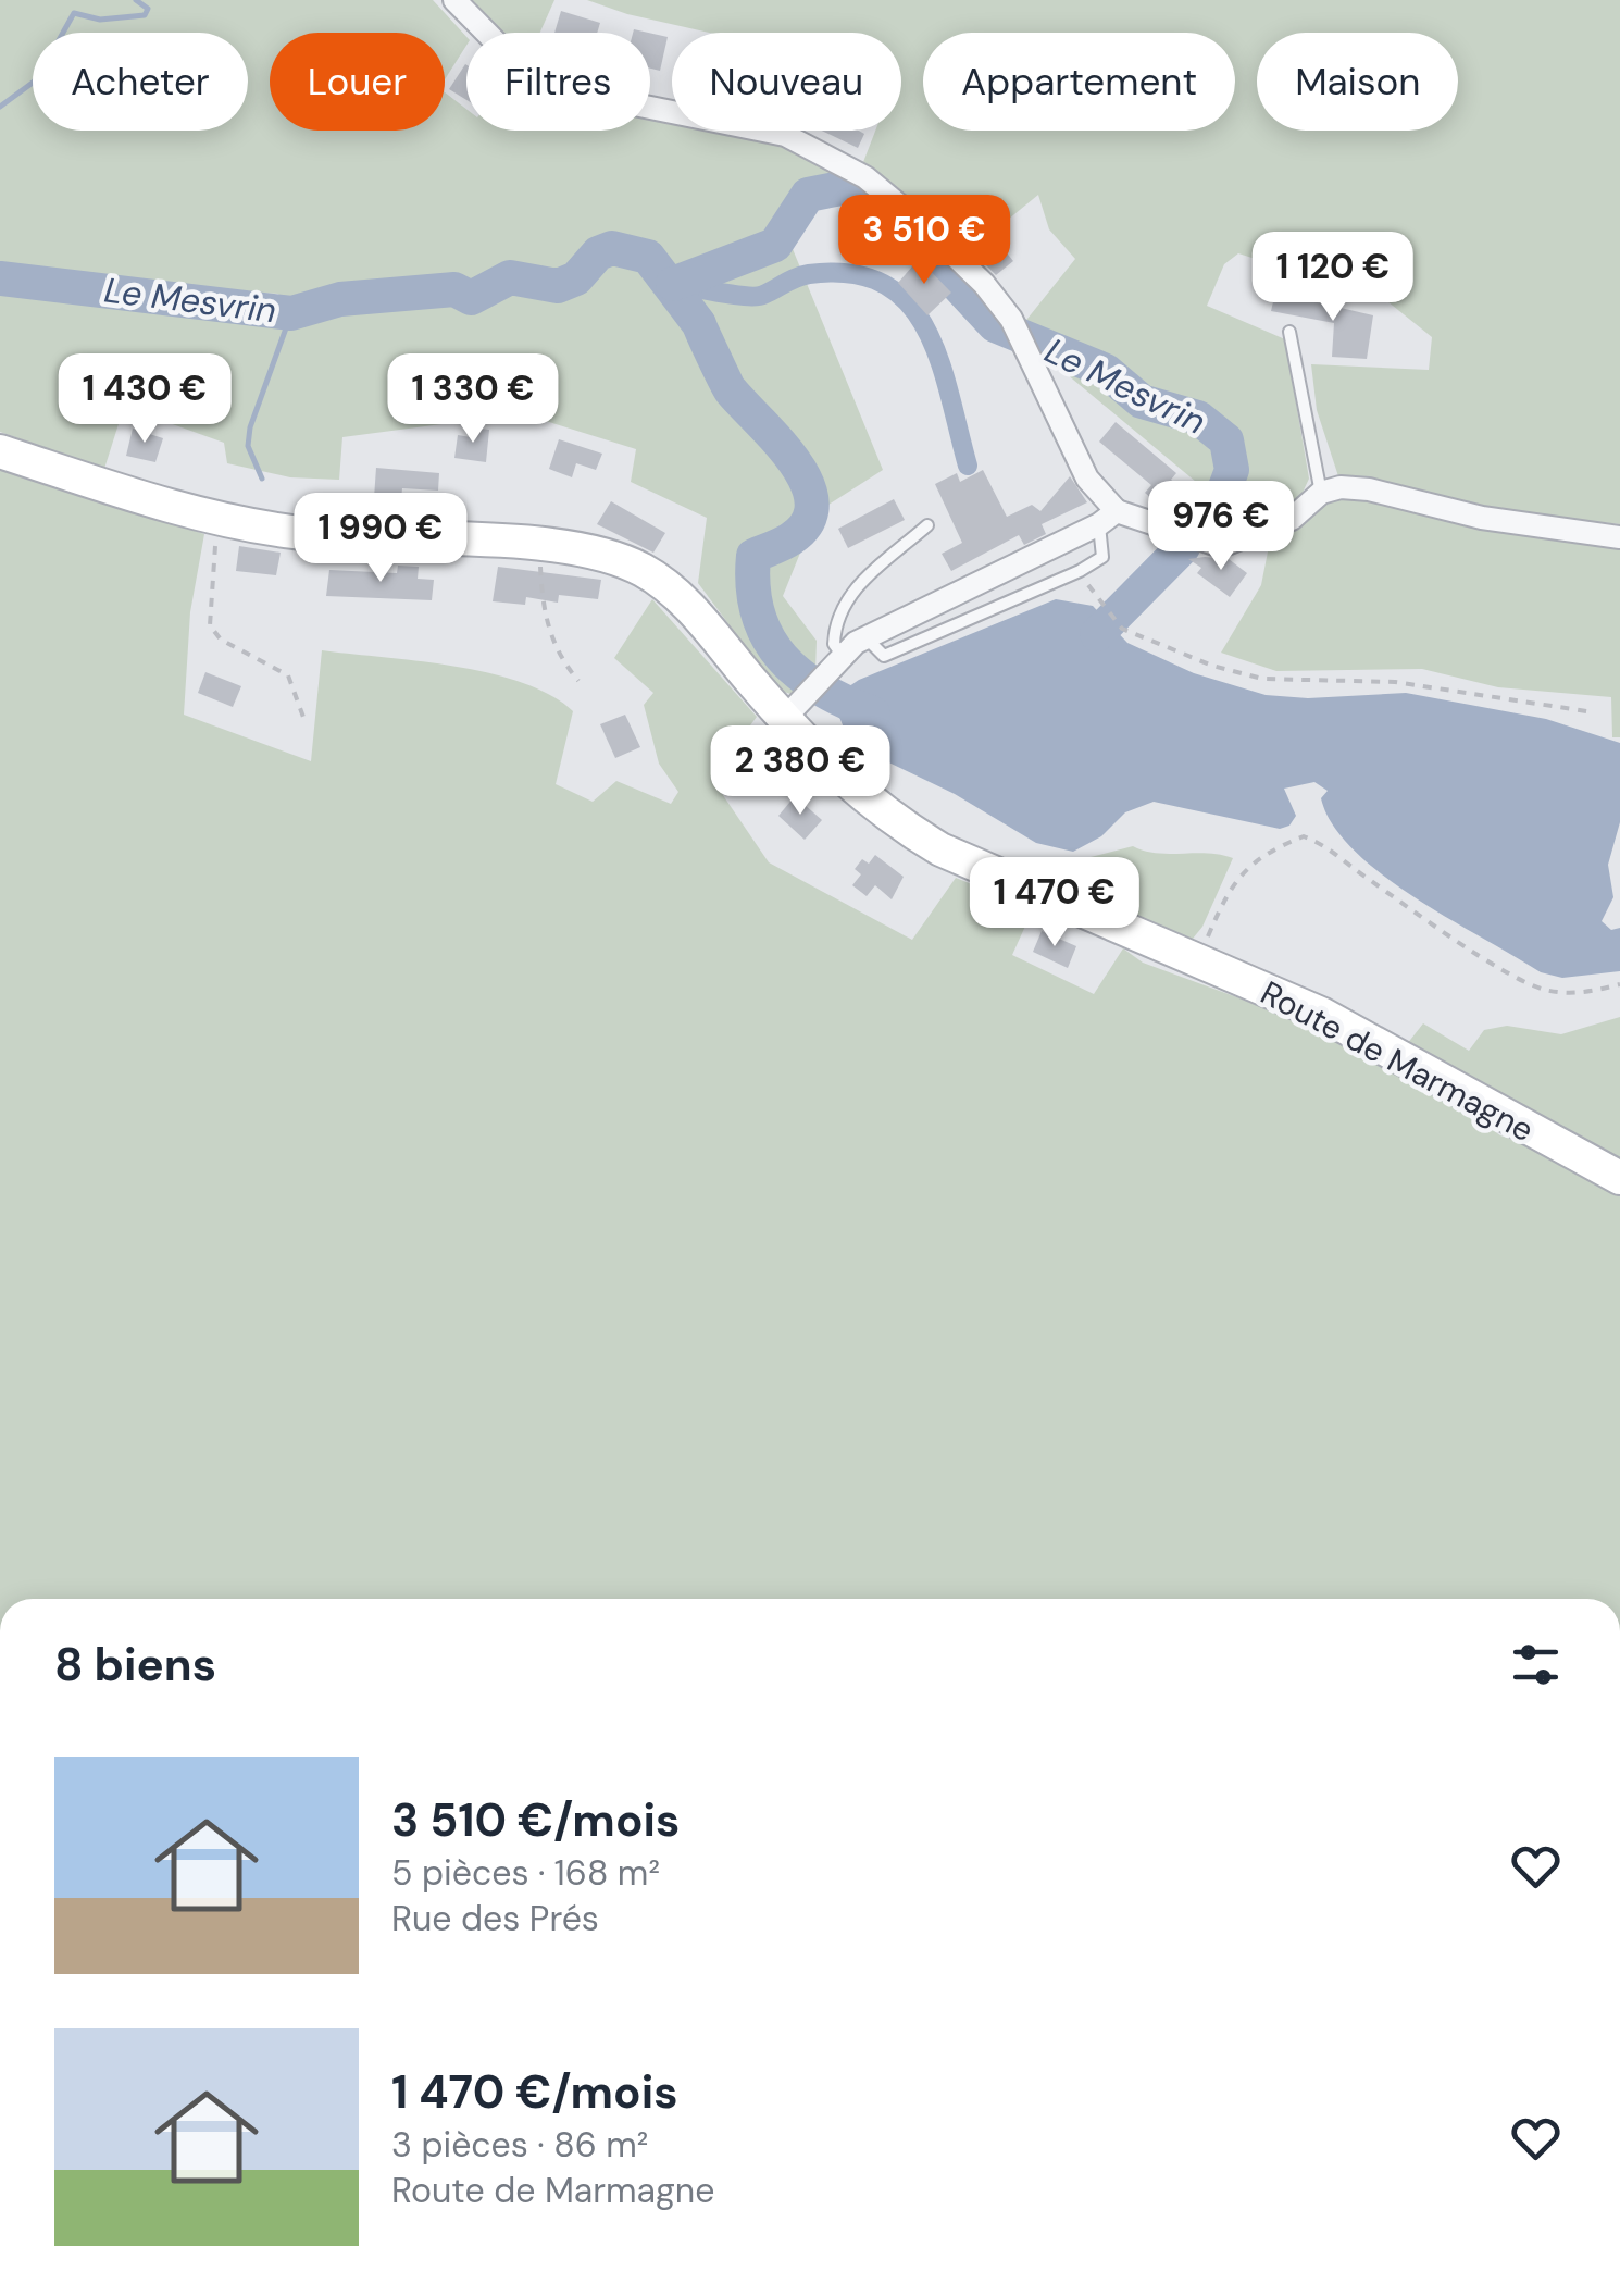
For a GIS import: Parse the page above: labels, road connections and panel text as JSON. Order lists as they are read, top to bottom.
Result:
{
  "streets": {
    "main road": ["Route de Marmagne"]
  },
  "water": ["Le Mesvrin"],
  "page": {
    "chip": [
      "Acheter",
      "Louer",
      "Filtres",
      "Nouveau",
      "Appartement",
      "Maison"
    ],
    "price": [
      "3 510 €",
      "1 120 €",
      "1 430 €",
      "1 330 €",
      "976 €",
      "1 990 €",
      "2 380 €",
      "1 470 €"
    ],
    "heading": "8 biens",
    "list": [
      {
        "name": "3 510 €/mois",
        "note": "5 pièces · 168 m² · Rue des Prés"
      },
      {
        "name": "1 470 €/mois",
        "note": "3 pièces · 86 m² · Route de Marmagne"
      }
    ]
  }
}
